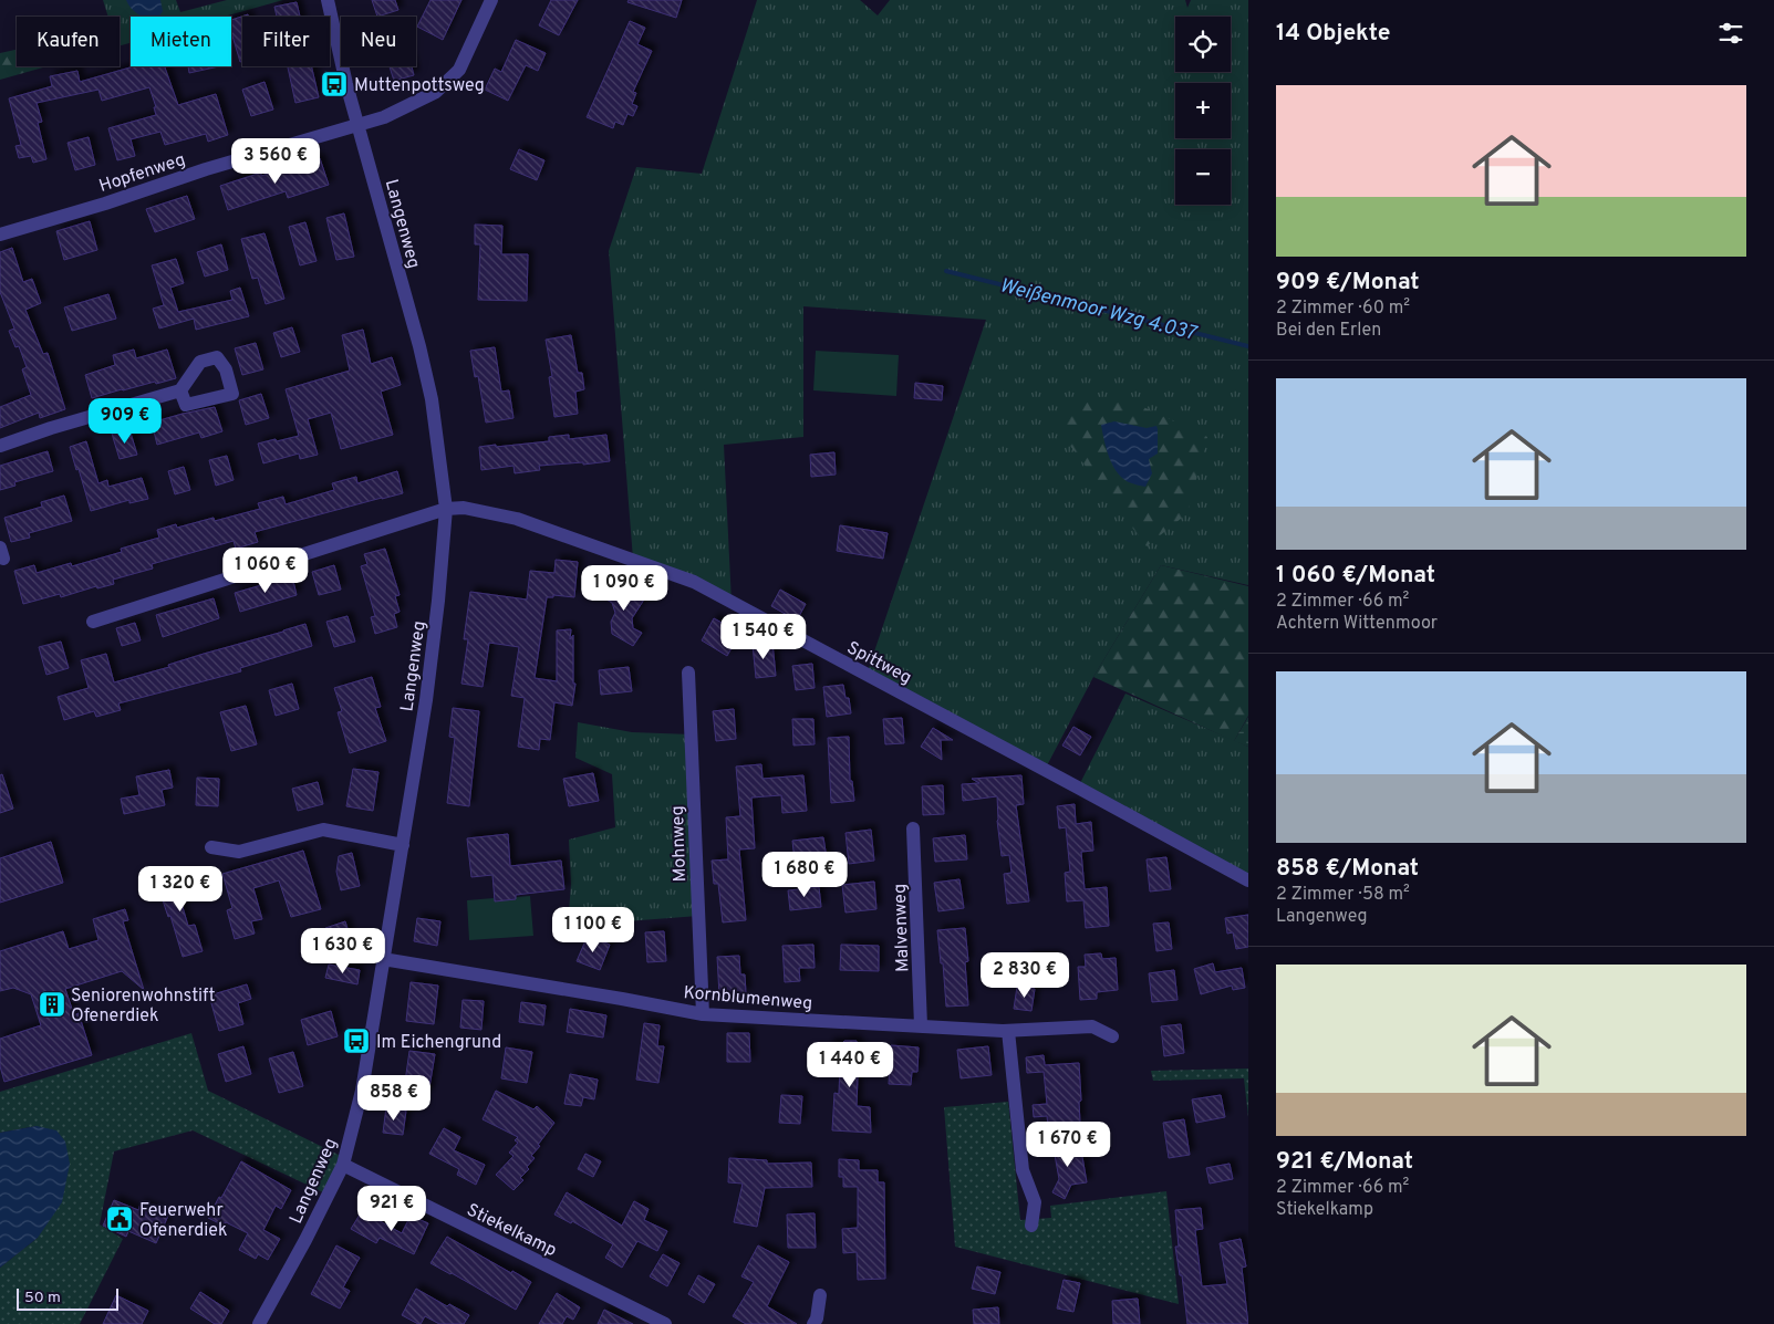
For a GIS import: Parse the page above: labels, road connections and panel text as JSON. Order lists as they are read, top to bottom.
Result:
{
  "streets": {
    "street": [
      "Hopfenweg",
      "Langenweg",
      "Spittweg",
      "Mohnweg",
      "Malvenweg",
      "Kornblumenweg",
      "Stiekelkamp"
    ]
  },
  "crossings": [
    ["Hopfenweg", "Langenweg"],
    ["Langenweg", "Spittweg"],
    ["Langenweg", "Kornblumenweg"],
    ["Langenweg", "Stiekelkamp"],
    ["Mohnweg", "Kornblumenweg"],
    ["Malvenweg", "Kornblumenweg"]
  ],
  "water": ["Weißenmoor Wzg 4.037"],
  "places": {
    "bus stop": ["Muttenpottsweg", "Im Eichengrund"],
    "building": ["Seniorenwohnstift Ofenerdiek"],
    "public building": ["Feuerwehr Ofenerdiek"]
  },
  "scale_bar": "50 m",
  "page": {
    "heading": "14 Objekte",
    "map_buttons": ["+", "−"],
    "chip": [
      "Kaufen",
      "Mieten",
      "Filter",
      "Neu"
    ],
    "list": [
      {
        "name": "909 €/Monat",
        "note": "2 Zimmer · 60 m² · Bei den Erlen"
      },
      {
        "name": "1 060 €/Monat",
        "note": "2 Zimmer · 66 m² · Achtern Wittenmoor"
      },
      {
        "name": "858 €/Monat",
        "note": "2 Zimmer · 58 m² · Langenweg"
      },
      {
        "name": "921 €/Monat",
        "note": "2 Zimmer · 66 m² · Stiekelkamp"
      }
    ],
    "price": [
      "3 560 €",
      "909 €",
      "1 060 €",
      "1 090 €",
      "1 540 €",
      "1 680 €",
      "1 320 €",
      "1 100 €",
      "1 630 €",
      "2 830 €",
      "1 440 €",
      "858 €",
      "1 670 €",
      "921 €"
    ],
    "scale": "50 m"
  }
}
